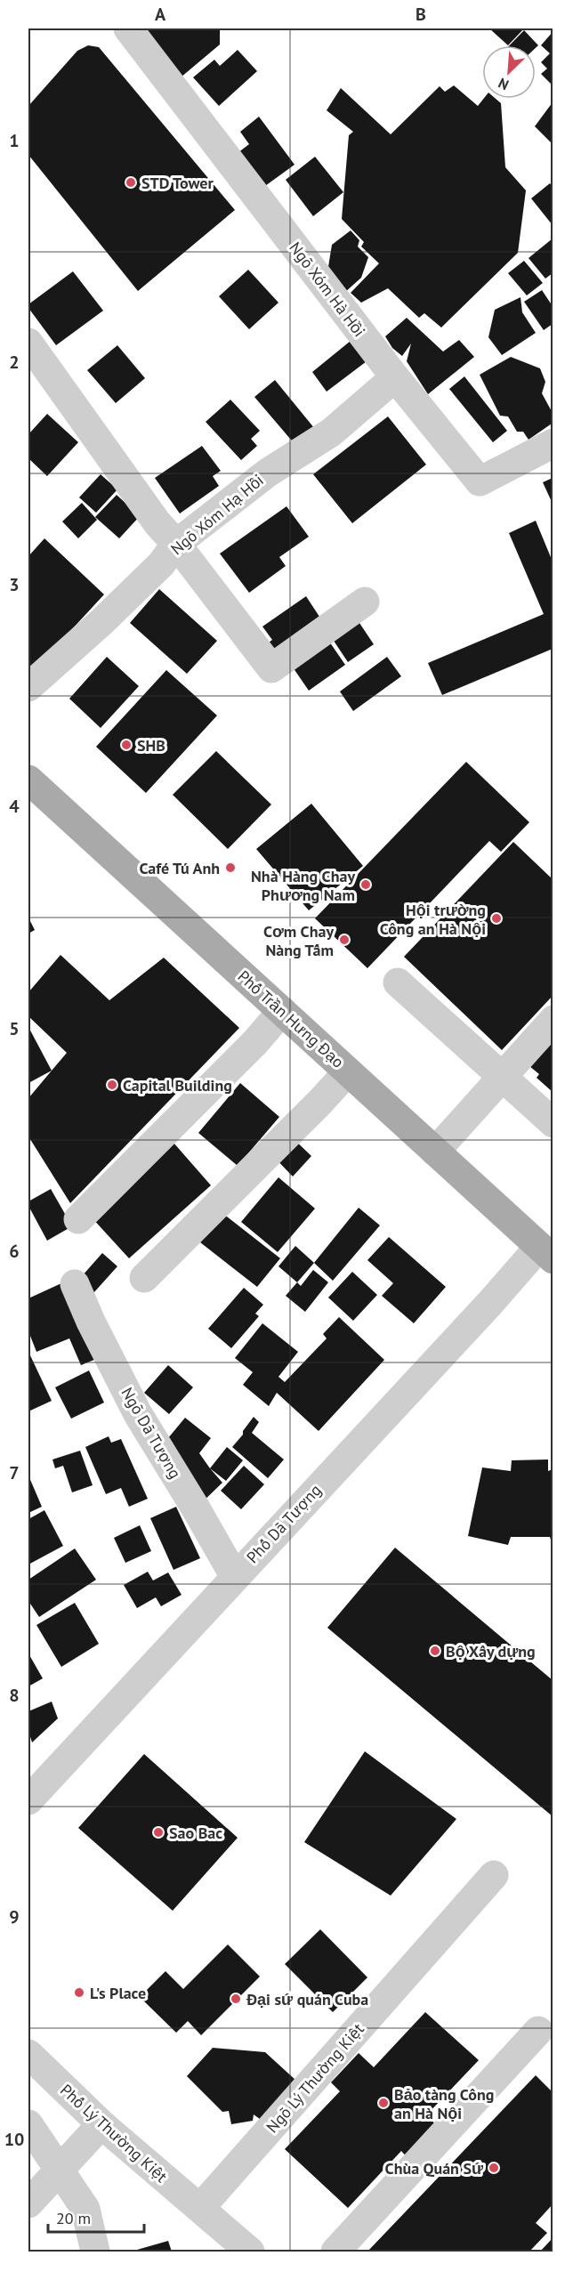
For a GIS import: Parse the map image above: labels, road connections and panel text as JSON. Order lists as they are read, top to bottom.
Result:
{
  "streets": {
    "main road": ["Phố Trần Hưng Đạo"],
    "street": [
      "Ngõ Xóm Hà Hồi",
      "Ngõ Xóm Hạ Hồi",
      "Ngõ Dã Tượng",
      "Phố Dã Tượng",
      "Ngõ Lý Thường Kiệt",
      "Phố Lý Thường Kiệt"
    ]
  },
  "crossings": [
    ["Ngõ Xóm Hà Hồi", "Ngõ Xóm Hạ Hồi"],
    ["Phố Trần Hưng Đạo", "Phố Dã Tượng"],
    ["Ngõ Dã Tượng", "Phố Dã Tượng"],
    ["Ngõ Lý Thường Kiệt", "Phố Lý Thường Kiệt"]
  ],
  "places": [
    "STD Tower",
    "SHB",
    "Café Tú Anh",
    "Nhà Hàng Chay Phương Nam",
    "Hội trường Công an Hà Nội",
    "Cơm Chay Nàng Tấm",
    "Capital Building",
    "Bộ Xây dựng",
    "Sao Bac",
    "L's Place",
    "Đại sứ quán Cuba",
    "Bảo tàng Công an Hà Nội",
    "Chùa Quán Sứ"
  ],
  "scale_bar": "20 m",
  "north": "bottom left",
  "grid": {
    "columns": ["A", "B"],
    "rows": [
      "1",
      "2",
      "3",
      "4",
      "5",
      "6",
      "7",
      "8",
      "9",
      "10"
    ]
  }
}
